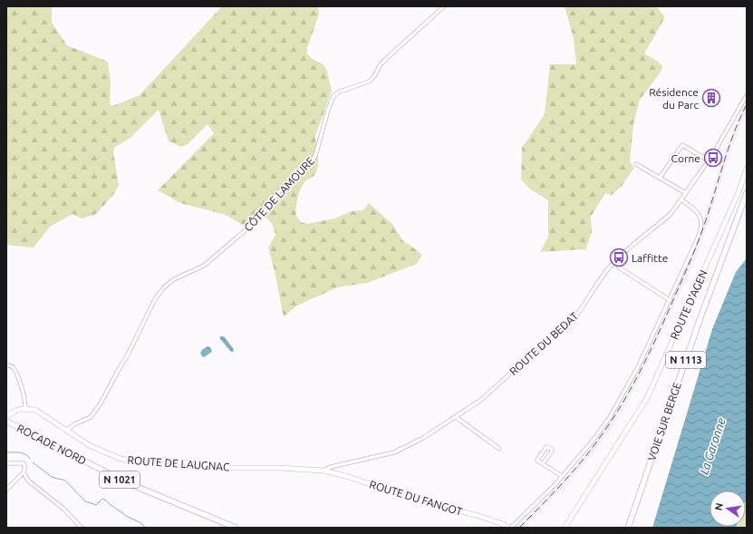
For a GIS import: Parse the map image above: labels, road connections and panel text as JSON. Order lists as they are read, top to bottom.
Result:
{
  "streets": {
    "main road": [
      "N 1113",
      "VOIE SUR BERGE",
      "ROCADE NORD",
      "N 1021"
    ],
    "street": [
      "CÔTE DE LAMOURE",
      "ROUTE D'AGEN",
      "ROUTE DU BEDAT",
      "ROUTE DE LAUGNAC",
      "ROUTE DU FANGOT"
    ]
  },
  "crossings": [
    ["CÔTE DE LAMOURE", "ROUTE DE LAUGNAC"],
    ["ROUTE DU BEDAT", "ROUTE DE LAUGNAC"],
    ["ROUTE DU BEDAT", "ROUTE DU FANGOT"],
    ["ROUTE DE LAUGNAC", "ROUTE DU FANGOT"]
  ],
  "water": ["La Garonne"],
  "places": {
    "building": ["Résidence du Parc"],
    "bus stop": ["Corne", "Laffitte"]
  },
  "north": "left"
}
